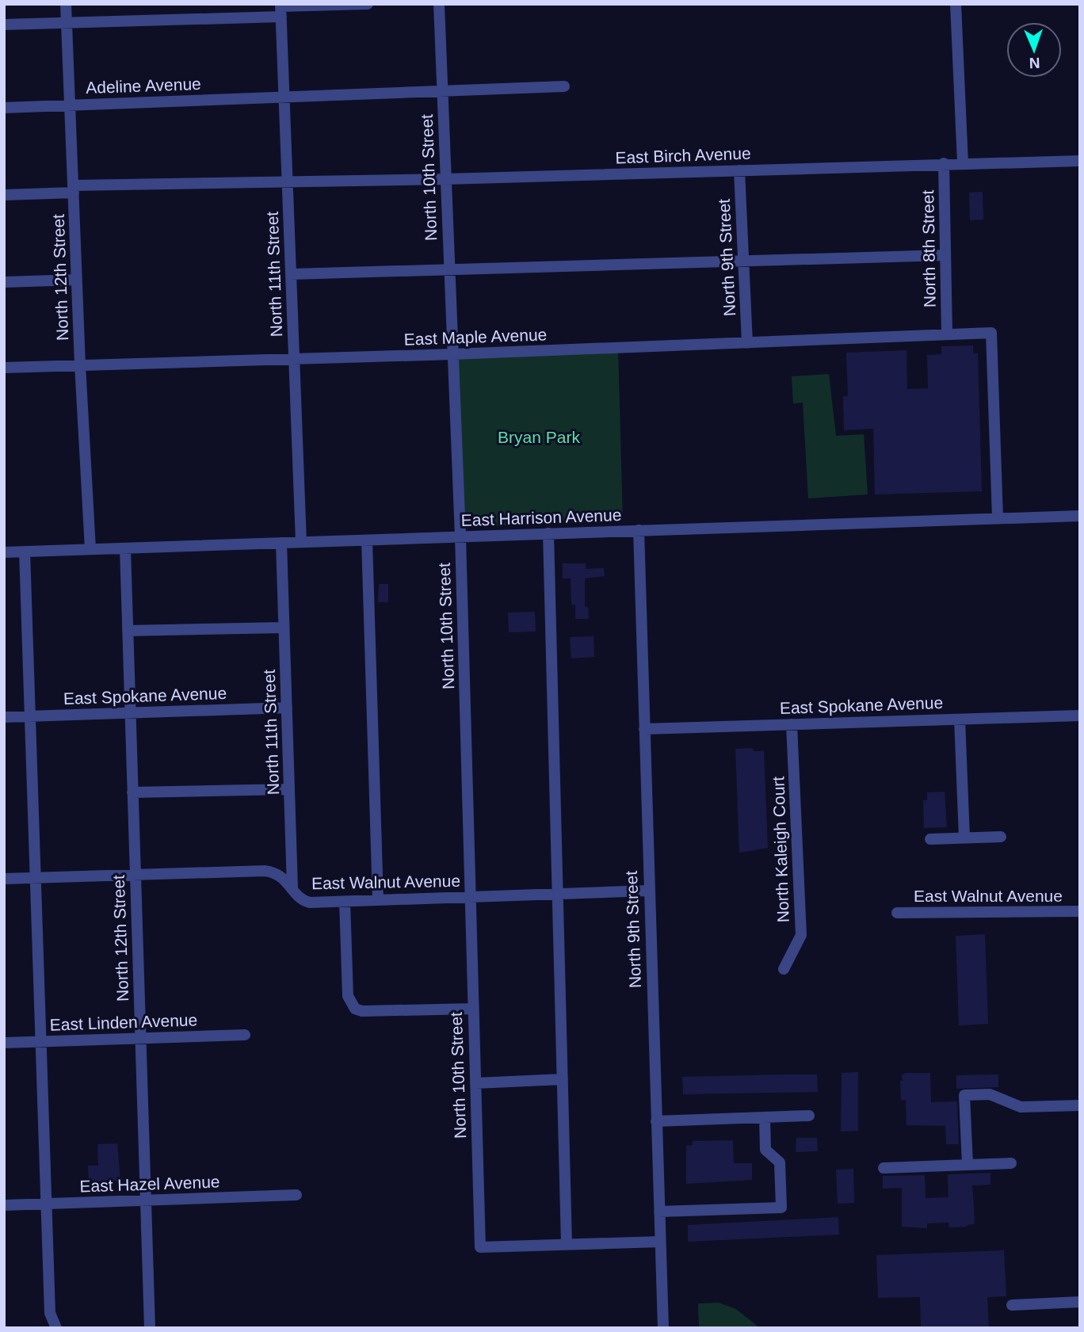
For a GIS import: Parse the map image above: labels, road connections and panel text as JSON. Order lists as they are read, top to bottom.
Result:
{
  "streets": {
    "street": [
      "Adeline Avenue",
      "East Birch Avenue",
      "North 10th Street",
      "North 8th Street",
      "North 9th Street",
      "North 11th Street",
      "North 12th Street",
      "East Maple Avenue",
      "East Harrison Avenue",
      "East Spokane Avenue",
      "North Kaleigh Court",
      "East Walnut Avenue",
      "East Linden Avenue",
      "East Hazel Avenue"
    ]
  },
  "crossings": [
    ["Adeline Avenue", "North 10th Street"],
    ["Adeline Avenue", "North 11th Street"],
    ["Adeline Avenue", "North 12th Street"],
    ["East Birch Avenue", "North 10th Street"],
    ["East Birch Avenue", "North 8th Street"],
    ["East Birch Avenue", "North 9th Street"],
    ["East Birch Avenue", "North 11th Street"],
    ["East Birch Avenue", "North 12th Street"],
    ["North 10th Street", "East Maple Avenue"],
    ["North 10th Street", "East Harrison Avenue"],
    ["North 10th Street", "East Walnut Avenue"],
    ["North 8th Street", "East Maple Avenue"],
    ["North 9th Street", "East Maple Avenue"],
    ["North 9th Street", "East Harrison Avenue"],
    ["North 9th Street", "East Spokane Avenue"],
    ["North 9th Street", "East Walnut Avenue"],
    ["North 11th Street", "East Maple Avenue"],
    ["North 11th Street", "East Harrison Avenue"],
    ["North 11th Street", "East Spokane Avenue"],
    ["North 11th Street", "East Walnut Avenue"],
    ["North 12th Street", "East Maple Avenue"],
    ["North 12th Street", "East Harrison Avenue"],
    ["North 12th Street", "East Spokane Avenue"],
    ["North 12th Street", "East Walnut Avenue"],
    ["North 12th Street", "East Linden Avenue"],
    ["North 12th Street", "East Hazel Avenue"],
    ["East Maple Avenue", "East Harrison Avenue"],
    ["East Spokane Avenue", "North Kaleigh Court"]
  ],
  "parks": ["Bryan Park"],
  "north": "bottom"
}
